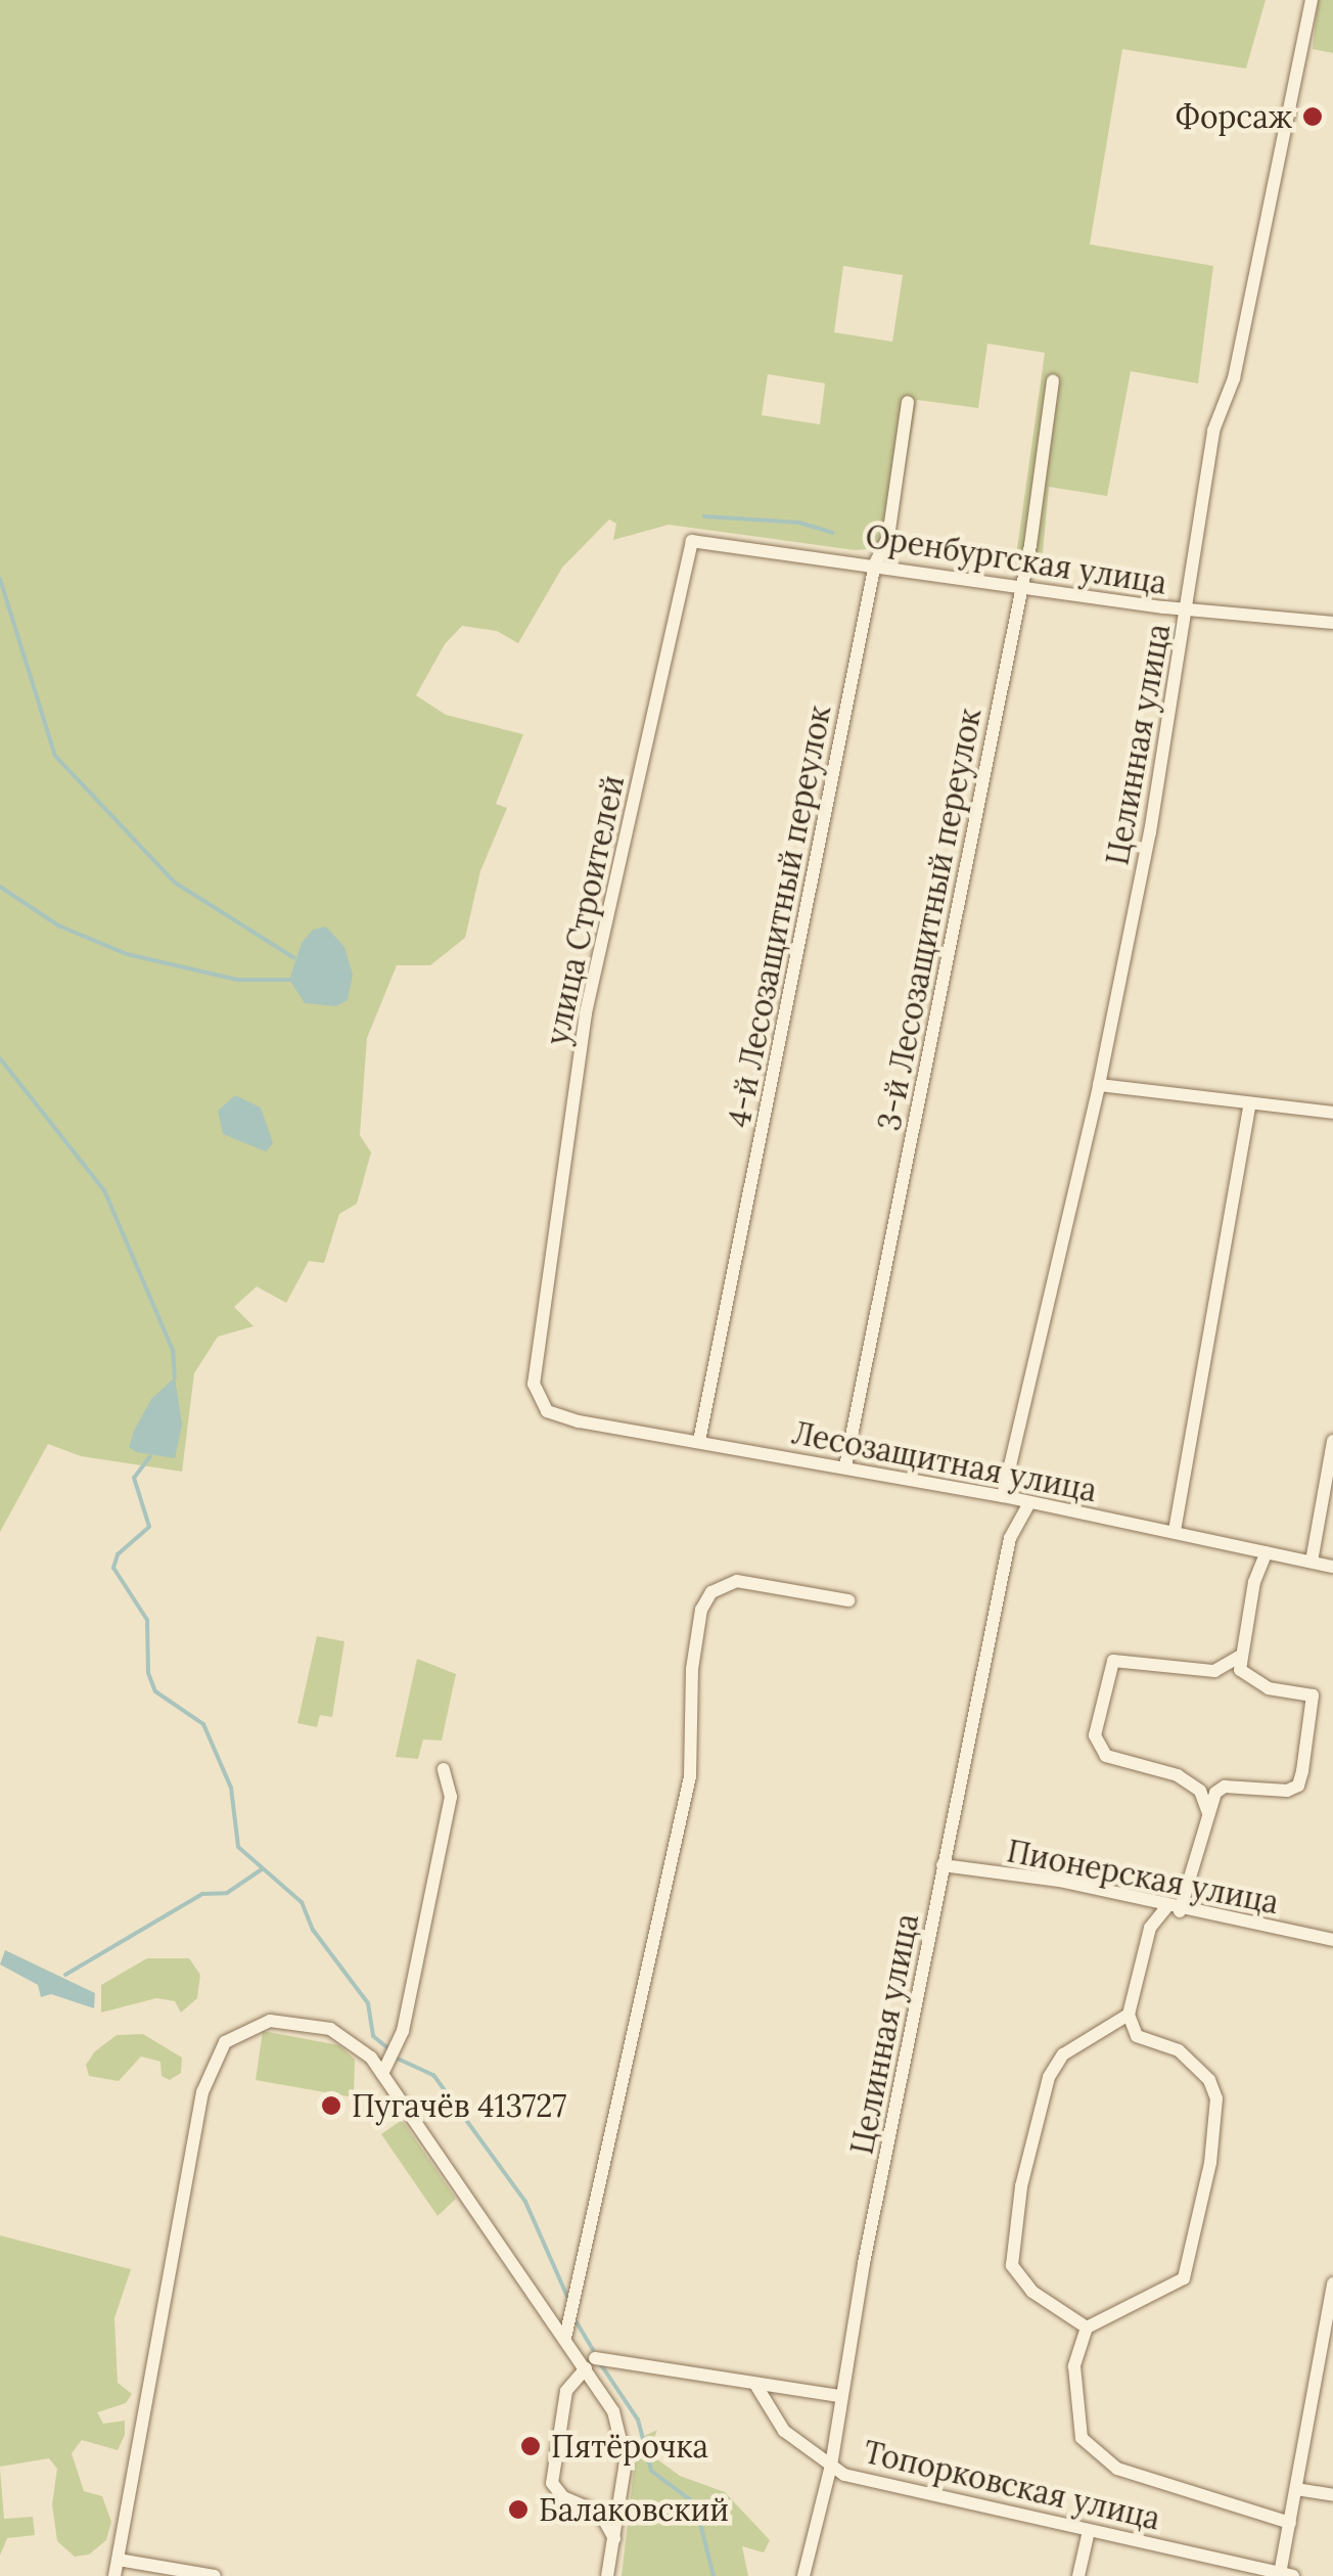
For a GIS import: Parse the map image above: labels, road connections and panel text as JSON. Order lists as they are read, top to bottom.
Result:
{
  "streets": {
    "street": [
      "Оренбургская улица",
      "Целинная улица",
      "улица Строителей",
      "4-й Лесозащитный переулок",
      "3-й Лесозащитный переулок",
      "Лесозащитная улица",
      "Пионерская улица",
      "Топорковская улица"
    ]
  },
  "crossings": [
    ["Оренбургская улица", "Целинная улица"],
    ["Оренбургская улица", "улица Строителей"],
    ["Оренбургская улица", "4-й Лесозащитный переулок"],
    ["Оренбургская улица", "3-й Лесозащитный переулок"],
    ["Целинная улица", "Лесозащитная улица"],
    ["Целинная улица", "Пионерская улица"],
    ["Целинная улица", "Топорковская улица"],
    ["улица Строителей", "Лесозащитная улица"],
    ["4-й Лесозащитный переулок", "Лесозащитная улица"],
    ["3-й Лесозащитный переулок", "Лесозащитная улица"]
  ],
  "places": [
    "Форсаж",
    "Пугачёв 413727",
    "Пятёрочка",
    "Балаковский"
  ]
}
